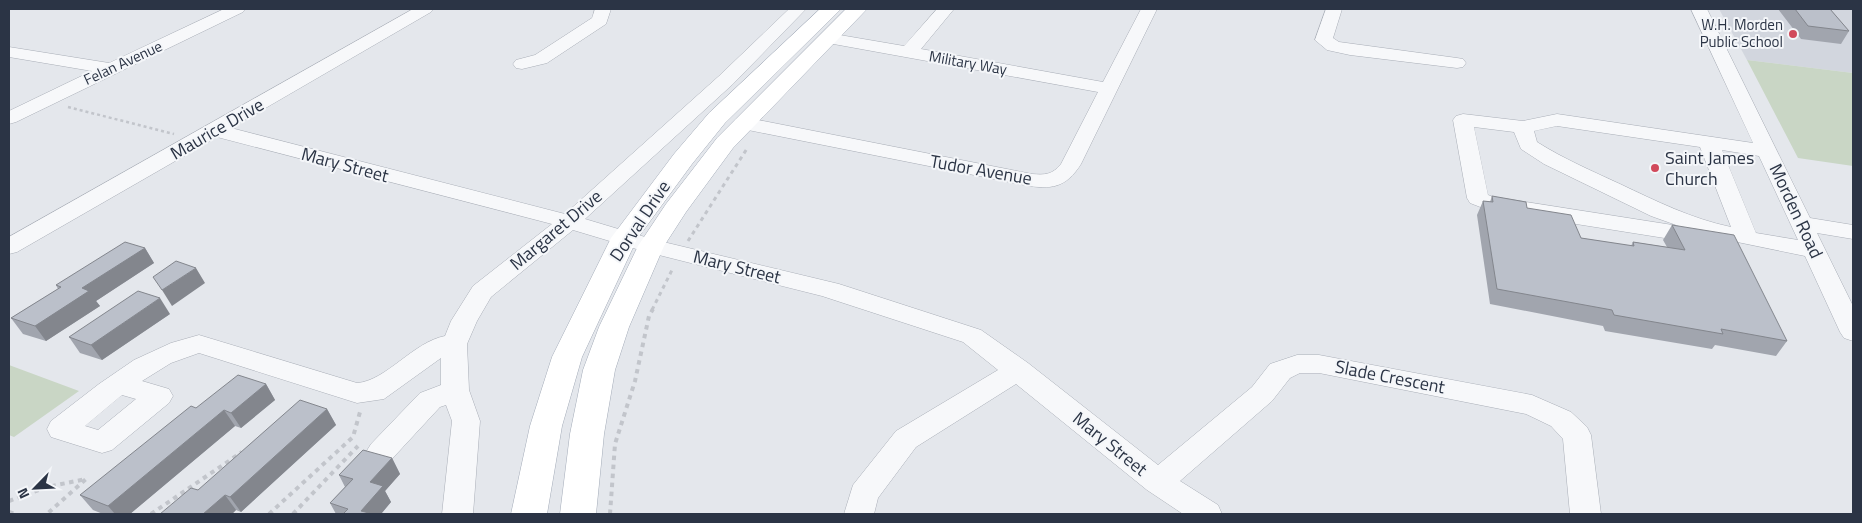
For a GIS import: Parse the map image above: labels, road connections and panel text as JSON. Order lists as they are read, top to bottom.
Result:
{
  "streets": {
    "main road": ["Dorval Drive"],
    "street": [
      "Felan Avenue",
      "Military Way",
      "Maurice Drive",
      "Mary Street",
      "Tudor Avenue",
      "Morden Road",
      "Margaret Drive",
      "Slade Crescent"
    ]
  },
  "crossings": [
    ["Military Way", "Tudor Avenue"],
    ["Military Way", "Dorval Drive"],
    ["Maurice Drive", "Mary Street"],
    ["Mary Street", "Dorval Drive"],
    ["Mary Street", "Margaret Drive"],
    ["Mary Street", "Slade Crescent"],
    ["Tudor Avenue", "Dorval Drive"]
  ],
  "places": ["W.H. Morden Public School", "Saint James Church"],
  "north": "bottom left"
}
